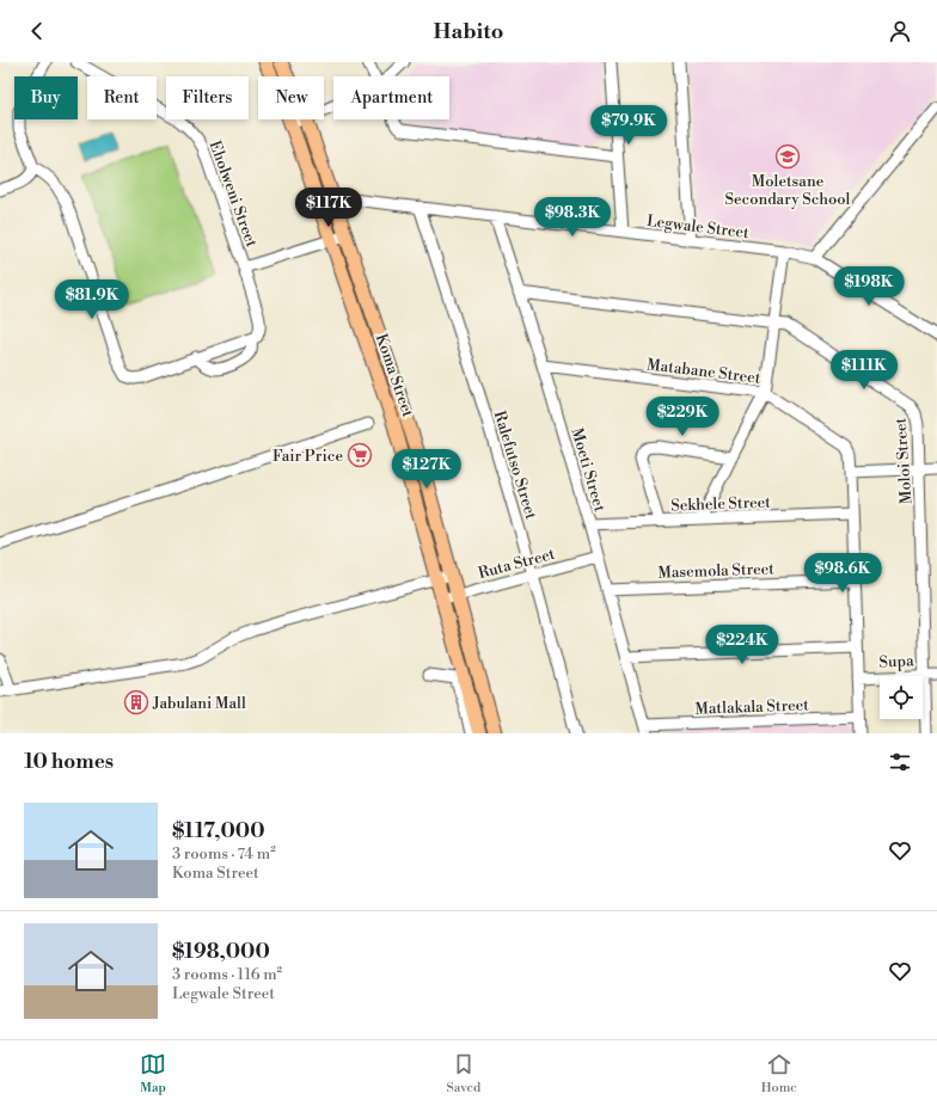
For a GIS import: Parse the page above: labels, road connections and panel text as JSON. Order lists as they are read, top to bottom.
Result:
{
  "streets": {
    "main road": ["Koma Street"],
    "street": [
      "Eholweni Street",
      "Legwale Street",
      "Matabane Street",
      "Moloi Street",
      "Ralefutso Street",
      "Moeti Street",
      "Sekhele Street",
      "Ruta Street",
      "Masemola Street",
      "Supa",
      "Matlakala Street"
    ]
  },
  "crossings": [
    ["Legwale Street", "Koma Street"],
    ["Legwale Street", "Ralefutso Street"],
    ["Legwale Street", "Moeti Street"],
    ["Matabane Street", "Moeti Street"],
    ["Matabane Street", "Sekhele Street"],
    ["Matabane Street", "Masemola Street"],
    ["Matabane Street", "Supa"],
    ["Matabane Street", "Matlakala Street"],
    ["Koma Street", "Ruta Street"],
    ["Moloi Street", "Moeti Street"],
    ["Moloi Street", "Supa"],
    ["Ralefutso Street", "Ruta Street"],
    ["Moeti Street", "Sekhele Street"],
    ["Moeti Street", "Ruta Street"],
    ["Moeti Street", "Masemola Street"],
    ["Moeti Street", "Matlakala Street"]
  ],
  "places": {
    "school or university": ["Moletsane Secondary School"],
    "supermarket": ["Fair Price"],
    "building": ["Jabulani Mall"]
  },
  "page": {
    "header": "Habito",
    "chip": [
      "Buy",
      "Rent",
      "Filters",
      "New",
      "Apartment"
    ],
    "price": [
      "$79.9K",
      "$117K",
      "$98.3K",
      "$198K",
      "$81.9K",
      "$111K",
      "$229K",
      "$127K",
      "$98.6K",
      "$224K"
    ],
    "heading": "10 homes",
    "list": [
      {
        "name": "$117,000",
        "note": "3 rooms · 74 m² · Koma Street"
      },
      {
        "name": "$198,000",
        "note": "3 rooms · 116 m² · Legwale Street"
      }
    ],
    "tabs": ["Map", "Saved", "Home"]
  }
}
